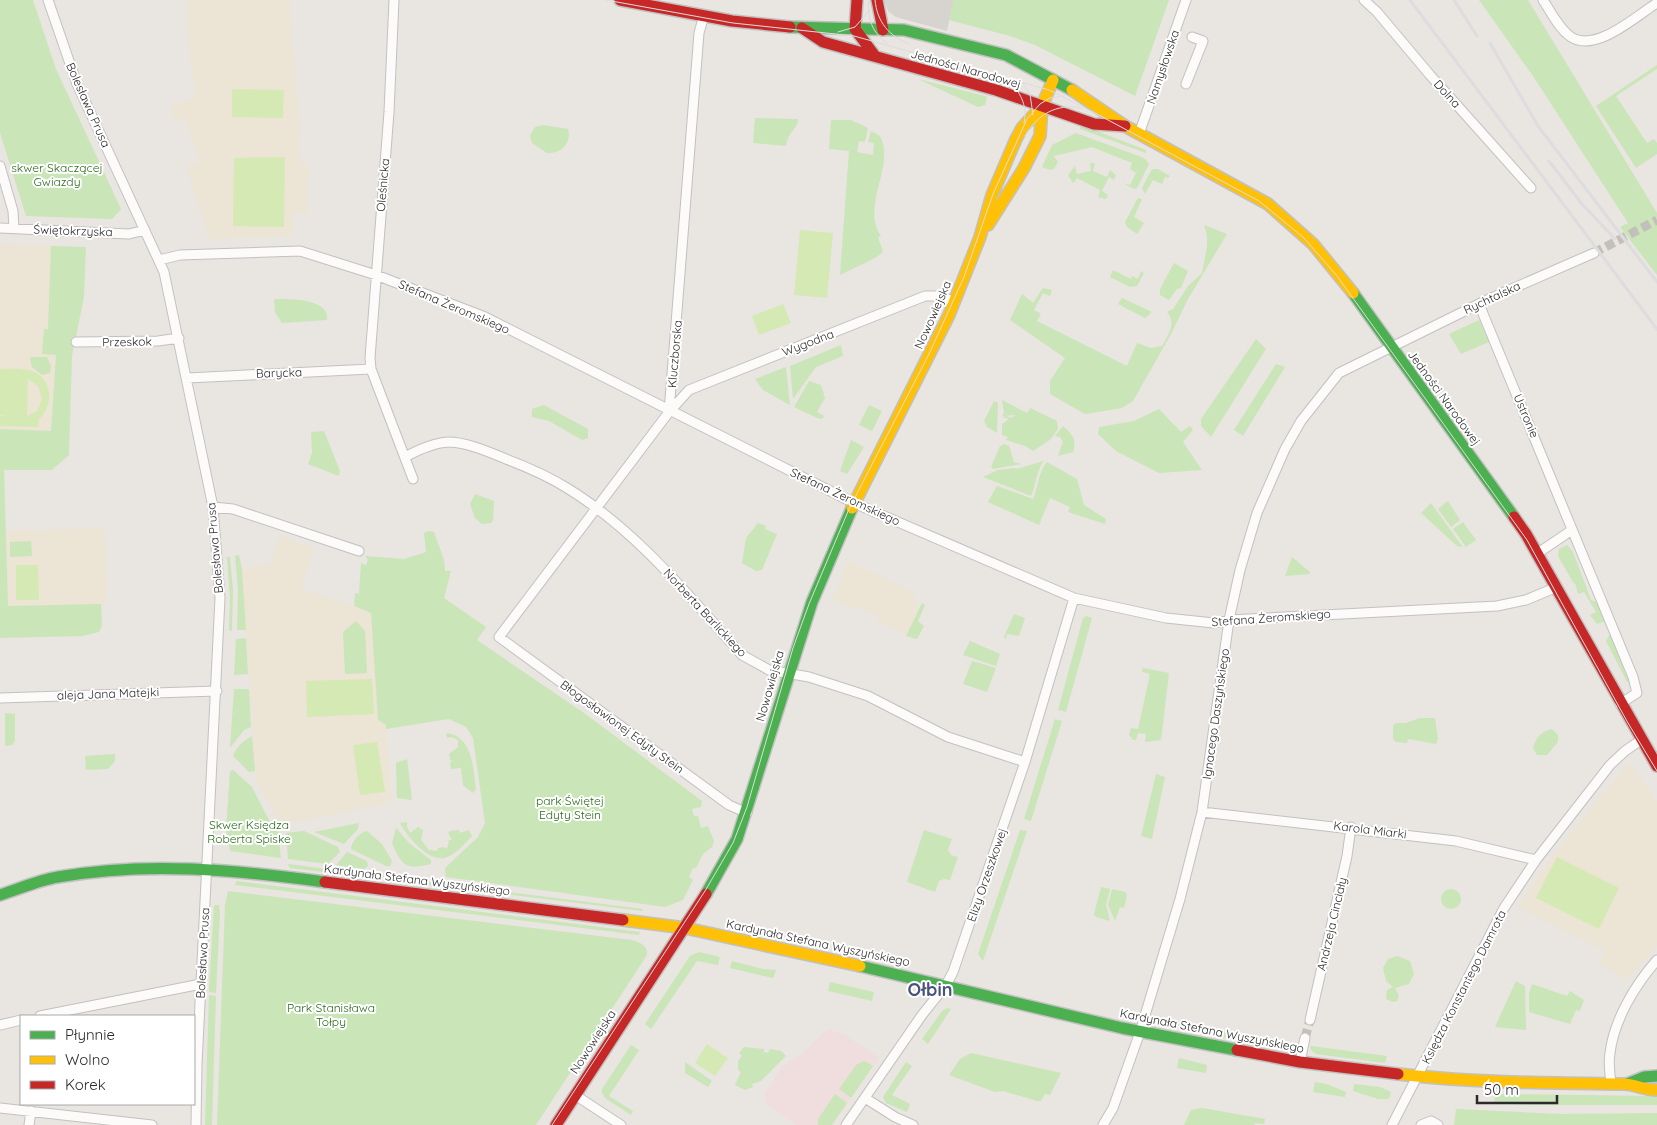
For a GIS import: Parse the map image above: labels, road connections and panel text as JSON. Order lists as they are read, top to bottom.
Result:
{
  "streets": {
    "street": [
      "Namysłowska",
      "Jedności Narodowej",
      "Dolna",
      "Bolesława Prusa",
      "Oleśnicka",
      "Świętokrzyska",
      "Rychtalska",
      "Stefana Żeromskiego",
      "Nowowiejska",
      "Przeskok",
      "Wygodna",
      "Kluczborska",
      "Barycka",
      "Ustronie",
      "Norberta Barlickiego",
      "aleja Jana Matejki",
      "Ignacego Daszyńskiego",
      "Błogosławionej Edyty Stein",
      "Karola Miarki",
      "Elizy Orzeszkowej",
      "Kardynała Stefana Wyszyńskiego",
      "Andrzeja Cinciały",
      "Księdza Konstantego Damrota"
    ]
  },
  "crossings": [
    ["Namysłowska", "Jedności Narodowej"],
    ["Jedności Narodowej", "Rychtalska"],
    ["Jedności Narodowej", "Stefana Żeromskiego"],
    ["Jedności Narodowej", "Nowowiejska"],
    ["Jedności Narodowej", "Kluczborska"],
    ["Jedności Narodowej", "Ustronie"],
    ["Jedności Narodowej", "Ignacego Daszyńskiego"],
    ["Jedności Narodowej", "Księdza Konstantego Damrota"],
    ["Bolesława Prusa", "Świętokrzyska"],
    ["Bolesława Prusa", "Stefana Żeromskiego"],
    ["Bolesława Prusa", "Przeskok"],
    ["Bolesława Prusa", "Barycka"],
    ["Bolesława Prusa", "aleja Jana Matejki"],
    ["Bolesława Prusa", "Kardynała Stefana Wyszyńskiego"],
    ["Oleśnicka", "Stefana Żeromskiego"],
    ["Oleśnicka", "Barycka"],
    ["Rychtalska", "Ustronie"],
    ["Rychtalska", "Ignacego Daszyńskiego"],
    ["Stefana Żeromskiego", "Nowowiejska"],
    ["Stefana Żeromskiego", "Wygodna"],
    ["Stefana Żeromskiego", "Kluczborska"],
    ["Stefana Żeromskiego", "Ignacego Daszyńskiego"],
    ["Stefana Żeromskiego", "Elizy Orzeszkowej"],
    ["Nowowiejska", "Wygodna"],
    ["Nowowiejska", "Norberta Barlickiego"],
    ["Nowowiejska", "Błogosławionej Edyty Stein"],
    ["Nowowiejska", "Kardynała Stefana Wyszyńskiego"],
    ["Wygodna", "Kluczborska"],
    ["Norberta Barlickiego", "Błogosławionej Edyty Stein"],
    ["Norberta Barlickiego", "Elizy Orzeszkowej"],
    ["Ignacego Daszyńskiego", "Karola Miarki"],
    ["Ignacego Daszyńskiego", "Kardynała Stefana Wyszyńskiego"],
    ["Karola Miarki", "Andrzeja Cinciały"],
    ["Karola Miarki", "Księdza Konstantego Damrota"],
    ["Elizy Orzeszkowej", "Kardynała Stefana Wyszyńskiego"],
    ["Kardynała Stefana Wyszyńskiego", "Księdza Konstantego Damrota"]
  ],
  "districts": ["Ołbin"],
  "parks": [
    "skwer Skaczącej Gwiazdy",
    "park Świętej Edyty Stein",
    "Skwer Księdza Roberta Spiske",
    "Park Stanisława Tołpy"
  ],
  "legend": ["Płynnie", "Wolno", "Korek"],
  "scale_bar": "50 m"
}
